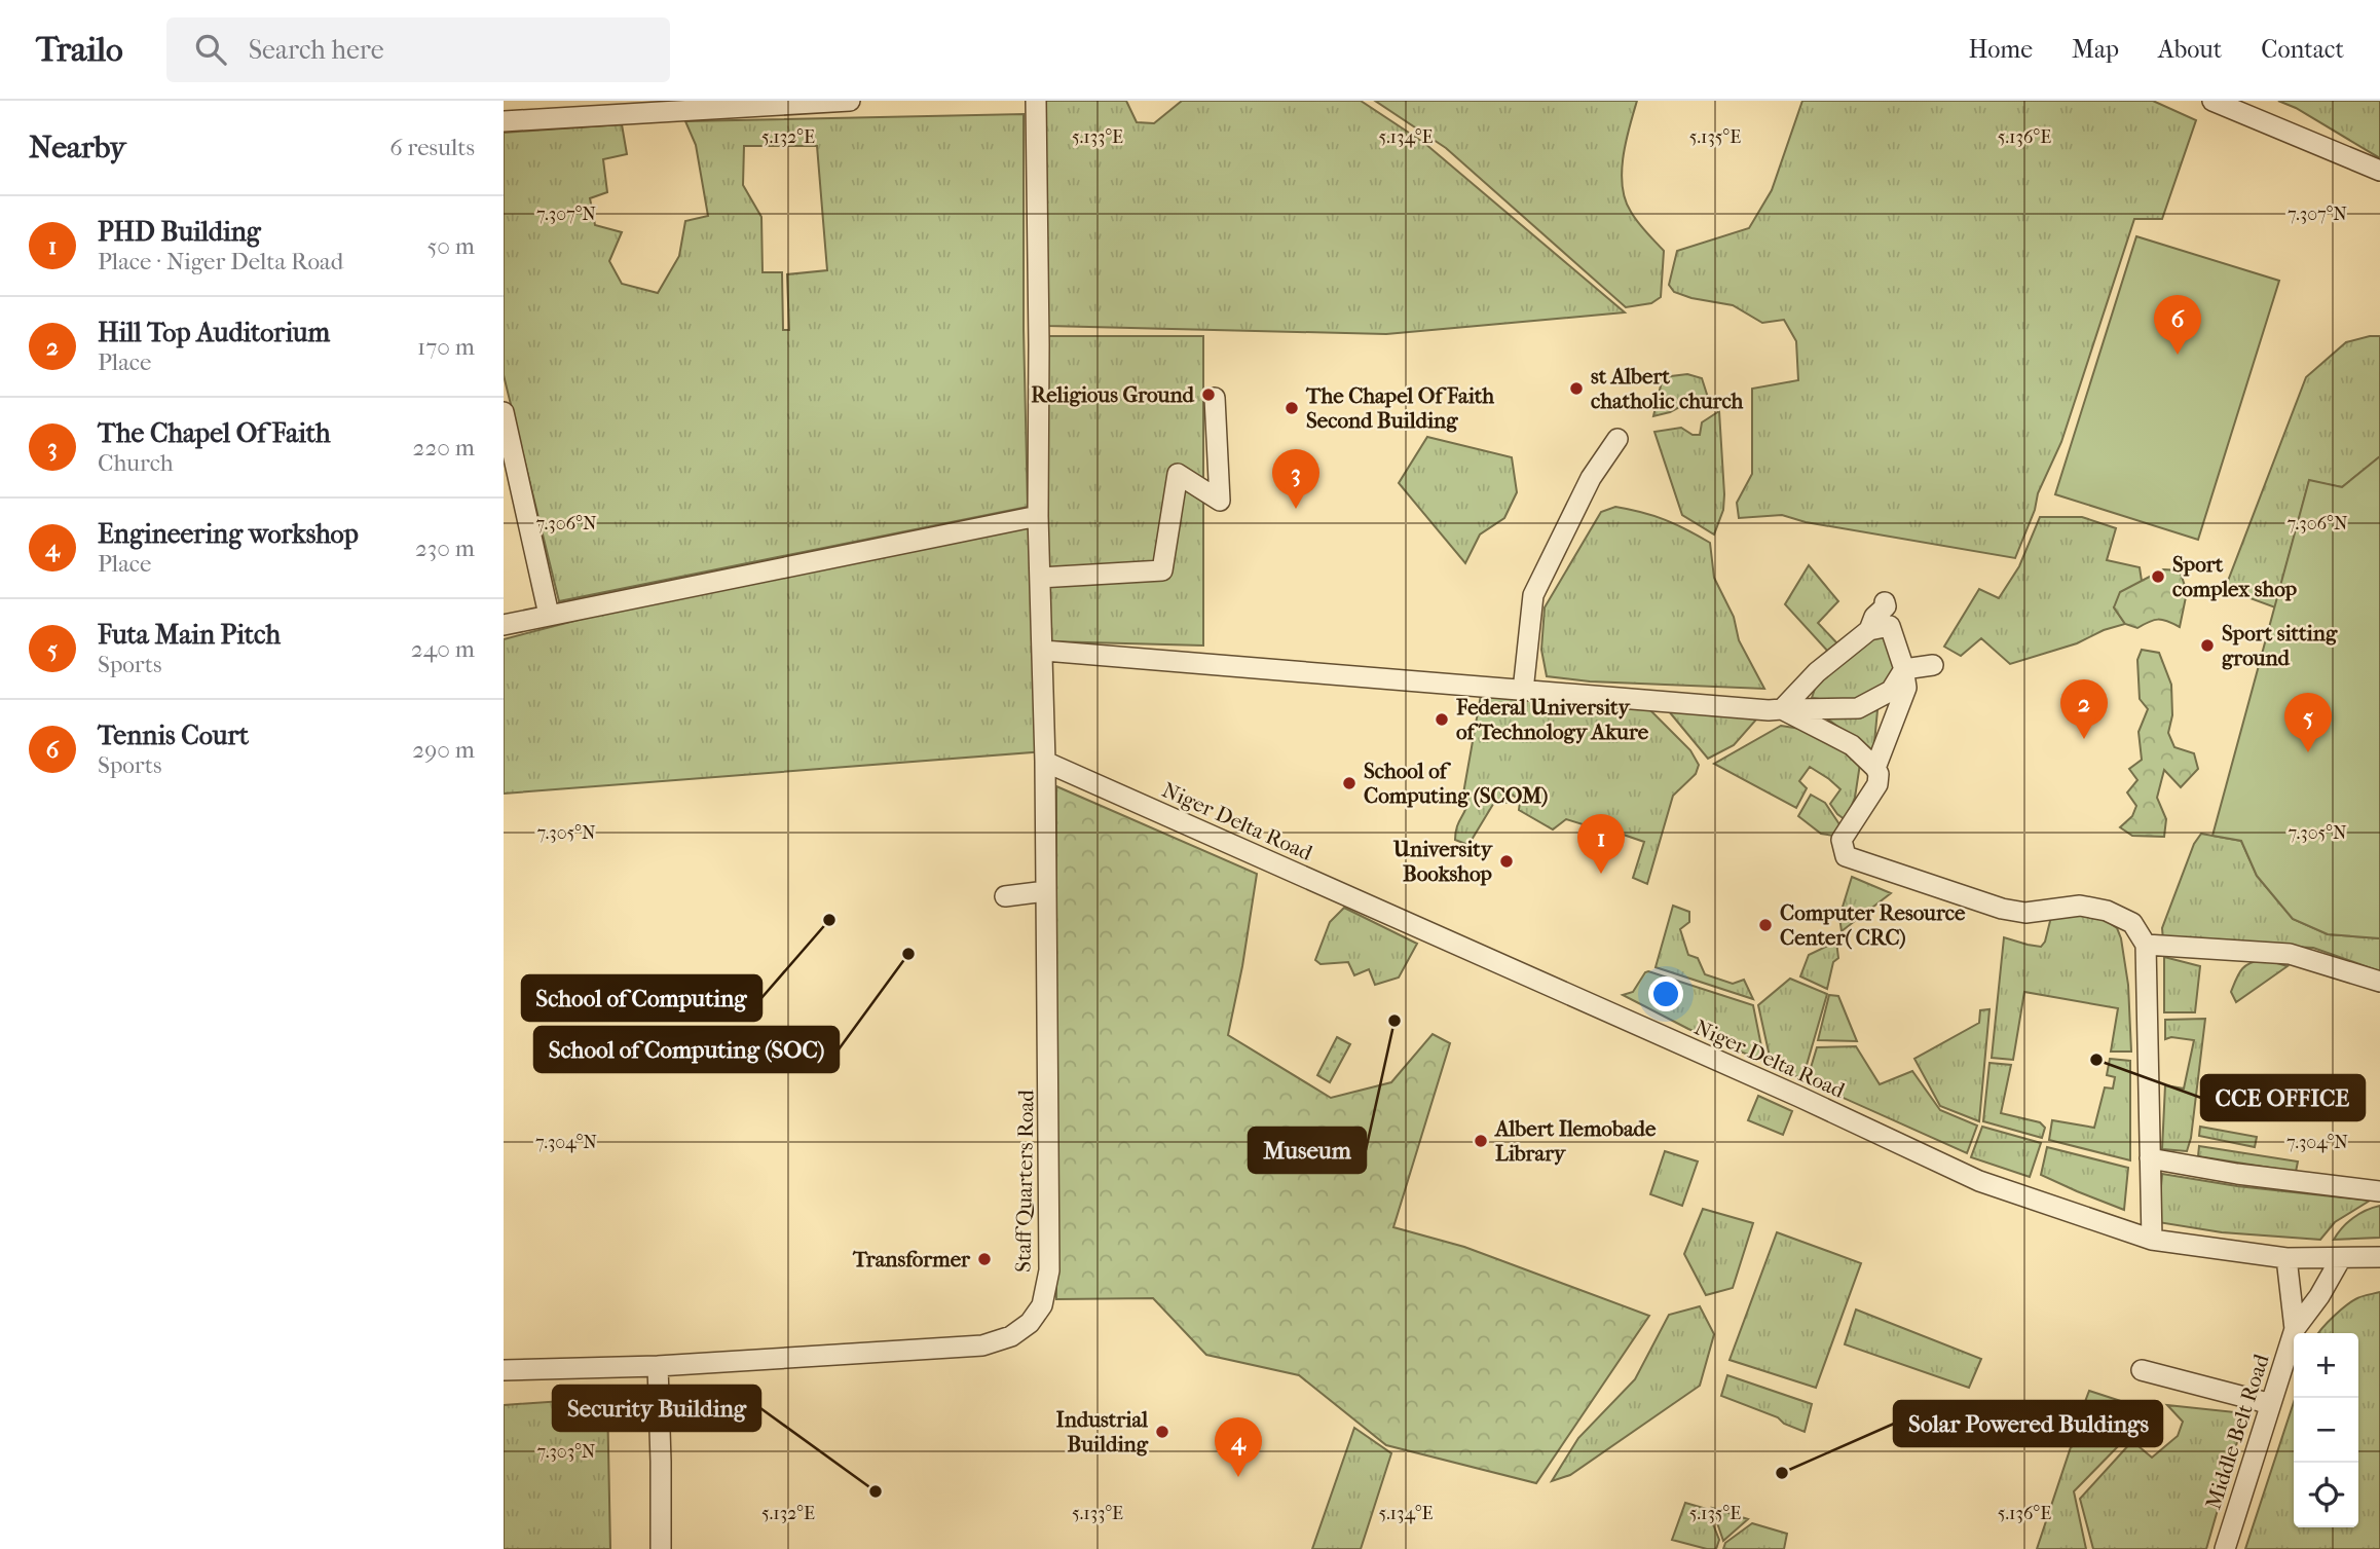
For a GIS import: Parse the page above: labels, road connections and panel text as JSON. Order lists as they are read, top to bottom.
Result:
{
  "streets": {
    "street": ["Niger Delta Road", "Staff Quarters Road", "Middle Belt Road"]
  },
  "crossings": [
    ["Niger Delta Road", "Staff Quarters Road"],
    ["Niger Delta Road", "Middle Belt Road"]
  ],
  "places": [
    "st Albert chatholic church",
    "Religious Ground",
    "The Chapel Of Faith Second Building",
    "Sport complex shop",
    "Sport sitting ground",
    "Federal University of Technology Akure",
    "School of Computing (SCOM)",
    "University Bookshop",
    "School of Computing",
    "Computer Resource Center( CRC)",
    "School of Computing (SOC)",
    "Museum",
    "CCE OFFICE",
    "Albert Ilemobade Library",
    "Transformer",
    "Industrial Building",
    "Solar Powered Buldings",
    "Security Building"
  ],
  "page": {
    "header": "Trailo",
    "search": "Search here",
    "nav": [
      "Home",
      "Map",
      "About",
      "Contact"
    ],
    "heading": ["Nearby", "6 results"],
    "list": [
      {
        "mark": "1",
        "name": "PHD Building",
        "note": "Place · Niger Delta Road",
        "value": "50 m"
      },
      {
        "mark": "2",
        "name": "Hill Top Auditorium",
        "note": "Place",
        "value": "170 m"
      },
      {
        "mark": "3",
        "name": "The Chapel Of Faith",
        "note": "Church",
        "value": "220 m"
      },
      {
        "mark": "4",
        "name": "Engineering workshop",
        "note": "Place",
        "value": "230 m"
      },
      {
        "mark": "5",
        "name": "Futa Main Pitch",
        "note": "Sports",
        "value": "240 m"
      },
      {
        "mark": "6",
        "name": "Tennis Court",
        "note": "Sports",
        "value": "290 m"
      }
    ],
    "pins": [
      "6",
      "3",
      "2",
      "5",
      "1",
      "4"
    ],
    "map_buttons": ["+", "−"]
  },
  "coordinates": [
    "5.132°E",
    "5.133°E",
    "5.134°E",
    "5.135°E",
    "5.136°E",
    "7.307°N",
    "7.306°N",
    "7.305°N",
    "7.304°N",
    "7.303°N"
  ]
}
